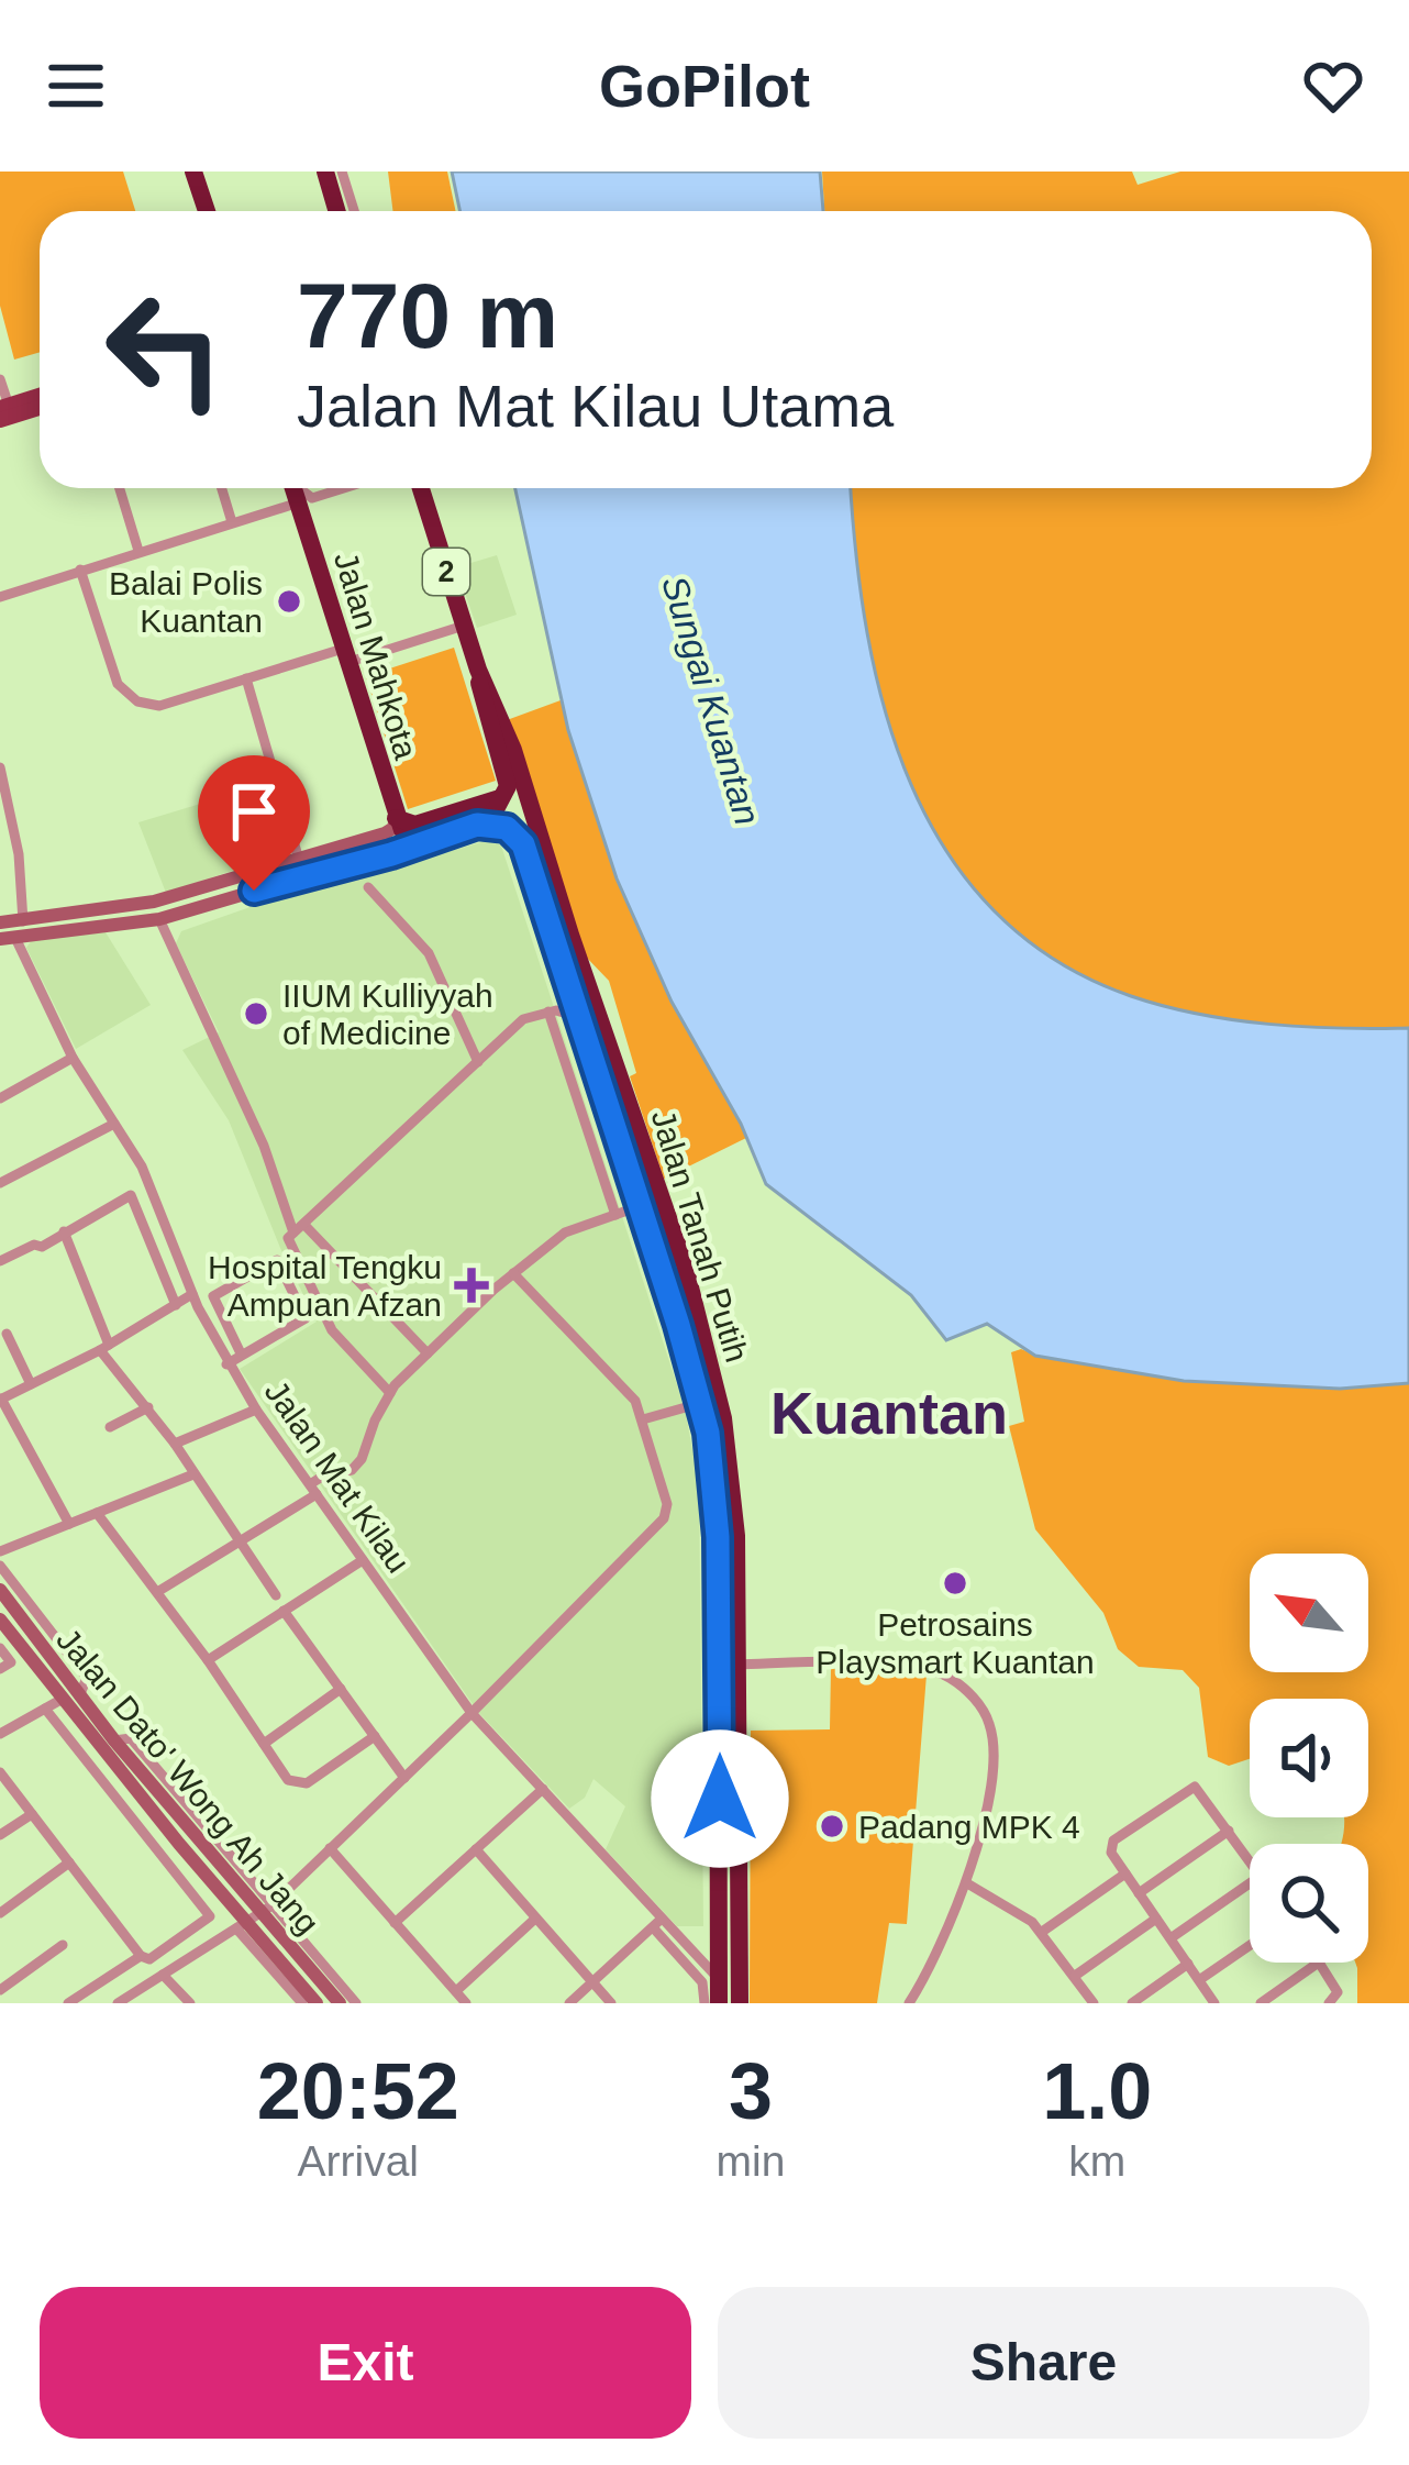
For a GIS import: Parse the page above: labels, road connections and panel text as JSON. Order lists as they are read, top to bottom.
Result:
{
  "streets": {
    "highway": ["2", "Jalan Mahkota", "Jalan Tanah Putih"],
    "main road": ["Jalan Dato' Wong Ah Jang"],
    "street": ["Jalan Mat Kilau"]
  },
  "crossings": [
    ["2", "Jalan Tanah Putih"],
    ["Jalan Tanah Putih", "Jalan Mat Kilau"]
  ],
  "districts": ["Kuantan"],
  "water": ["Sungai Kuantan"],
  "places": {
    "other": [
      "Balai Polis Kuantan",
      "IIUM Kulliyyah of Medicine",
      "Petrosains Playsmart Kuantan",
      "Padang MPK 4"
    ],
    "health": ["Hospital Tengku Ampuan Afzan"]
  },
  "north": "top left",
  "page": {
    "header": "GoPilot",
    "turn": ["770 m", "Jalan Mat Kilau Utama"],
    "eta": [
      "20:52",
      "Arrival",
      "3",
      "min",
      "1.0",
      "km"
    ],
    "buttons": ["Exit", "Share"]
  }
}
